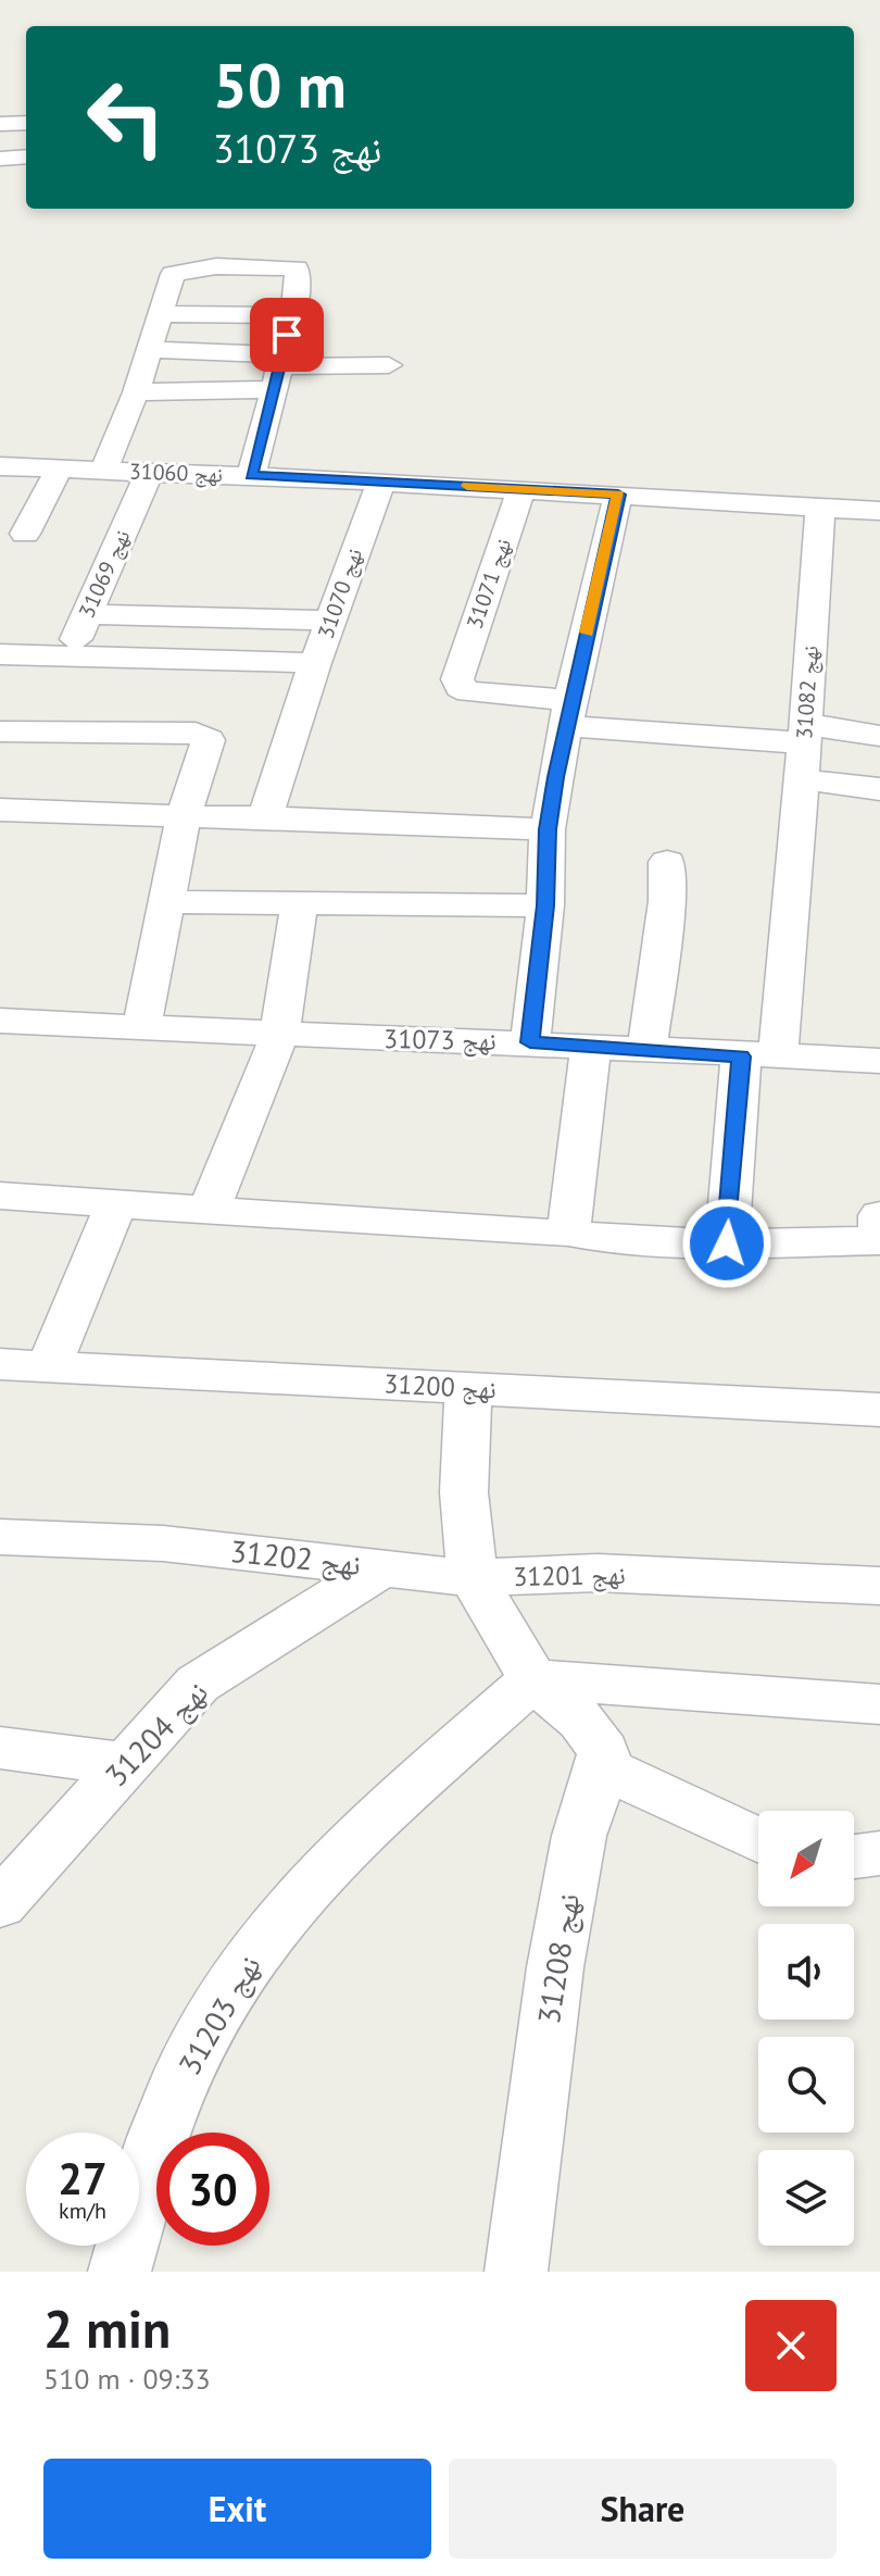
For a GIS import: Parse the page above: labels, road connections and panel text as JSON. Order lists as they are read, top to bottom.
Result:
{
  "streets": {
    "street": [
      "نهج 31060",
      "نهج 31069",
      "نهج 31071",
      "نهج 31070",
      "نهج 31082",
      "نهج 31073",
      "نهج 31200",
      "نهج 31202",
      "نهج 31201",
      "نهج 31204",
      "نهج 31208",
      "نهج 31203"
    ]
  },
  "crossings": [
    ["نهج 31060", "نهج 31069"],
    ["نهج 31060", "نهج 31071"],
    ["نهج 31060", "نهج 31070"],
    ["نهج 31060", "نهج 31082"],
    ["نهج 31069", "نهج 31070"],
    ["نهج 31082", "نهج 31073"],
    ["نهج 31202", "نهج 31201"],
    ["نهج 31202", "نهج 31204"]
  ],
  "north": "bottom left",
  "page": {
    "turn": ["50 m", "نهج 31073"],
    "speed": "27 km/h",
    "limit": "30",
    "heading": ["2 min", "510 m · 09:33"],
    "buttons": ["Exit", "Share"]
  }
}
